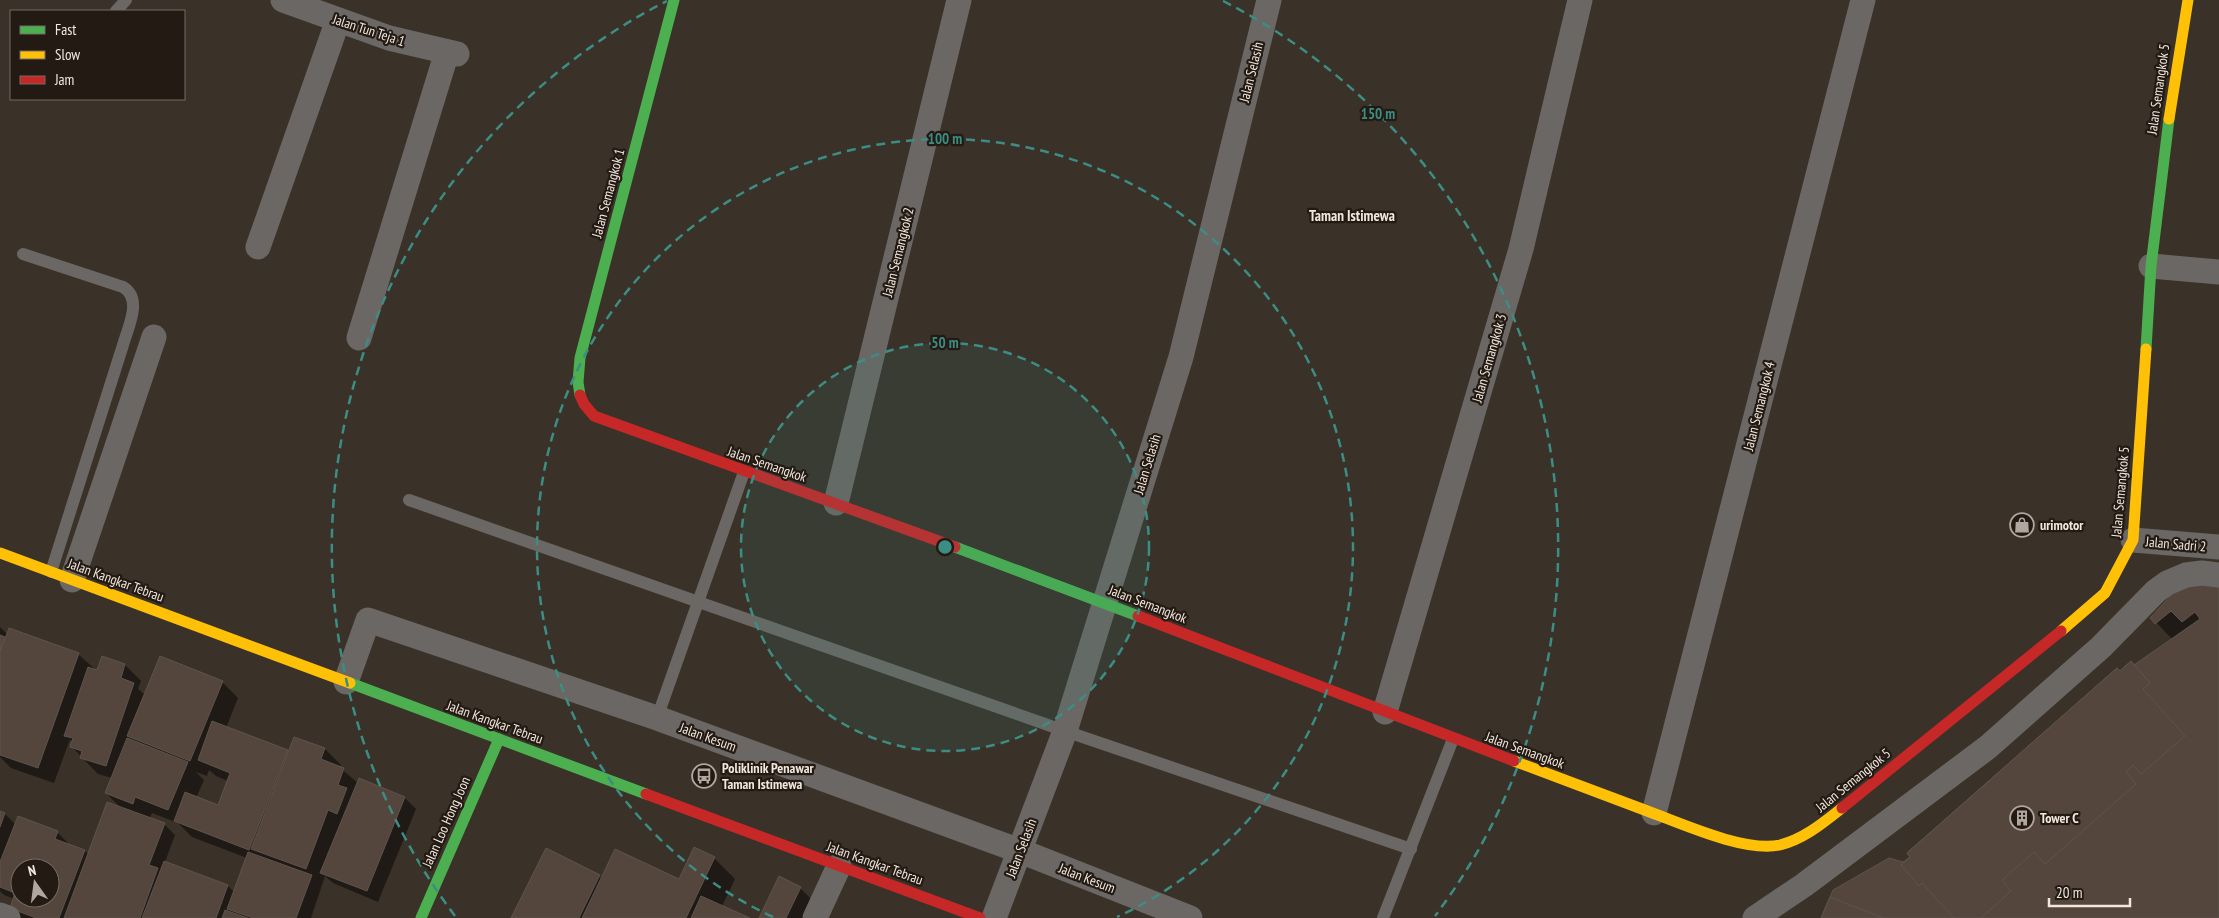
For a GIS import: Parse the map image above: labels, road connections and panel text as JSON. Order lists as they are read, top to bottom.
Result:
{
  "streets": {
    "street": [
      "Jalan Tun Teja 1",
      "Jalan Selasih",
      "Jalan Semangkok 5",
      "Jalan Semangkok 1",
      "Jalan Semangkok 2",
      "Jalan Semangkok 3",
      "Jalan Semangkok 4",
      "Jalan Semangkok",
      "Jalan Sadri 2",
      "Jalan Kangkar Tebrau",
      "Jalan Kesum",
      "Jalan Loo Hong Joon"
    ]
  },
  "crossings": [
    ["Jalan Selasih", "Jalan Semangkok"],
    ["Jalan Selasih", "Jalan Kesum"],
    ["Jalan Semangkok 5", "Jalan Semangkok"],
    ["Jalan Semangkok 5", "Jalan Sadri 2"],
    ["Jalan Semangkok 1", "Jalan Semangkok"],
    ["Jalan Semangkok 2", "Jalan Semangkok"],
    ["Jalan Semangkok 3", "Jalan Semangkok"],
    ["Jalan Semangkok 4", "Jalan Semangkok"],
    ["Jalan Kangkar Tebrau", "Jalan Kesum"],
    ["Jalan Kangkar Tebrau", "Jalan Loo Hong Joon"]
  ],
  "districts": ["Taman Istimewa"],
  "places": {
    "shop": ["urimotor"],
    "bus stop": ["Poliklinik Penawar Taman Istimewa"],
    "building": ["Tower C"]
  },
  "legend": ["Fast", "Slow", "Jam"],
  "scale_bar": "20 m",
  "north": "top",
  "rings": ["150 m", "100 m", "50 m"]
}
